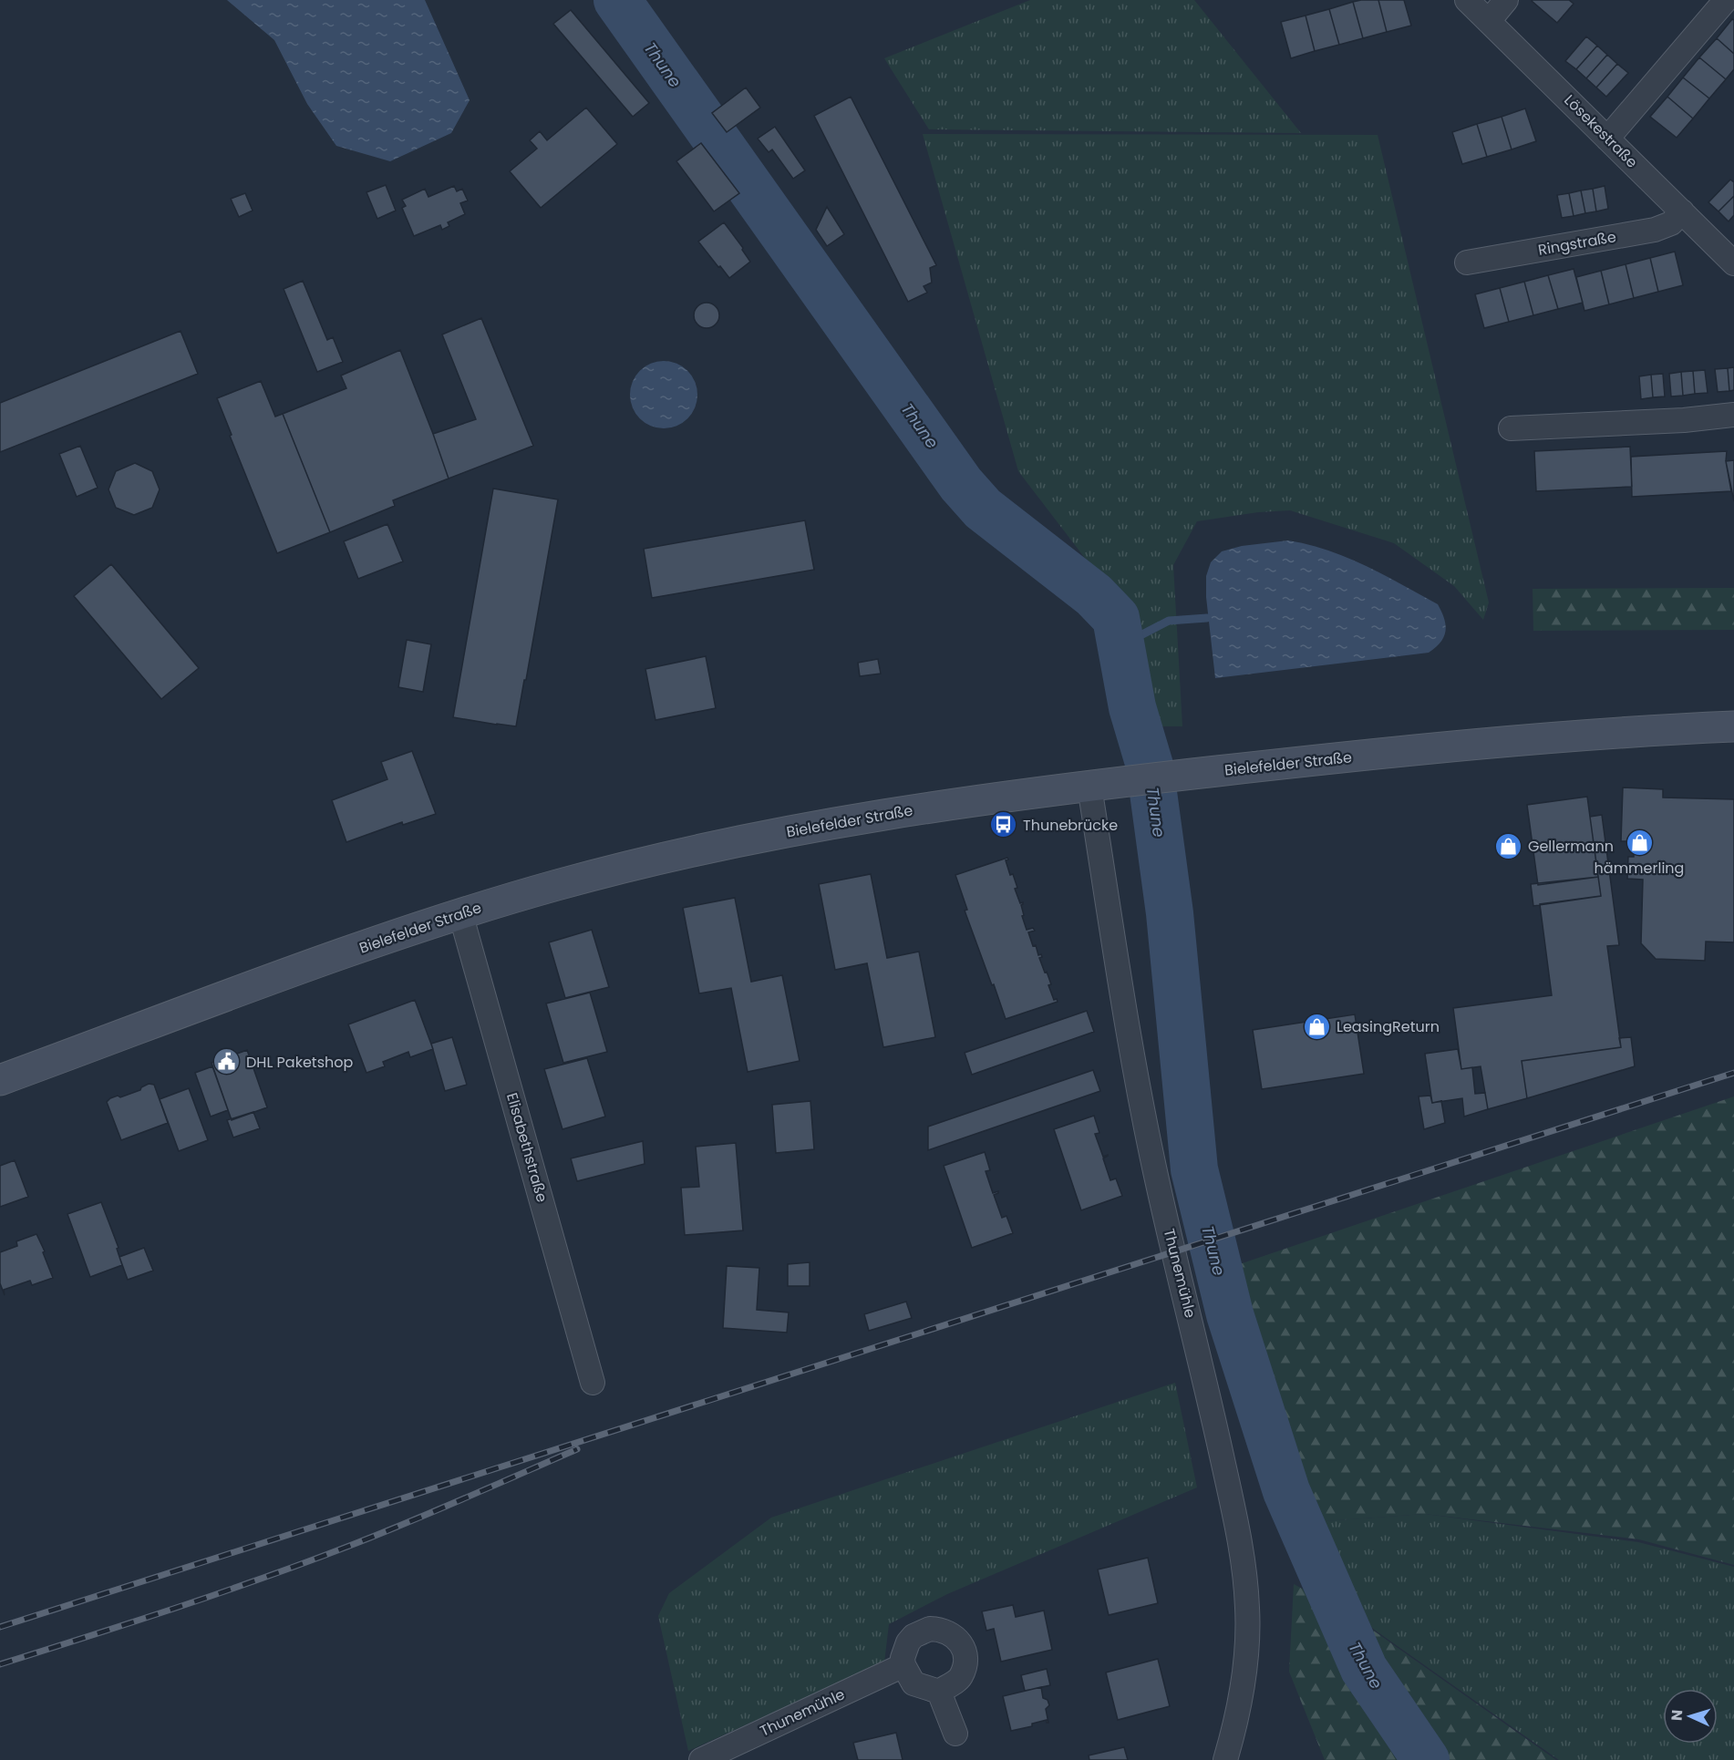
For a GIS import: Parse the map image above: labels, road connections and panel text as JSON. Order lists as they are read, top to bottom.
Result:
{
  "streets": {
    "main road": ["Bielefelder Straße"],
    "street": [
      "Lösekestraße",
      "Ringstraße",
      "Elisabethstraße",
      "Thunemühle"
    ]
  },
  "crossings": [
    ["Lösekestraße", "Ringstraße"],
    ["Bielefelder Straße", "Elisabethstraße"],
    ["Bielefelder Straße", "Thunemühle"]
  ],
  "water": ["Thune"],
  "places": {
    "bus stop": ["Thunebrücke"],
    "shop": ["hämmerling", "Gellermann", "LeasingReturn"],
    "public building": ["DHL Paketshop"]
  },
  "north": "left"
}
